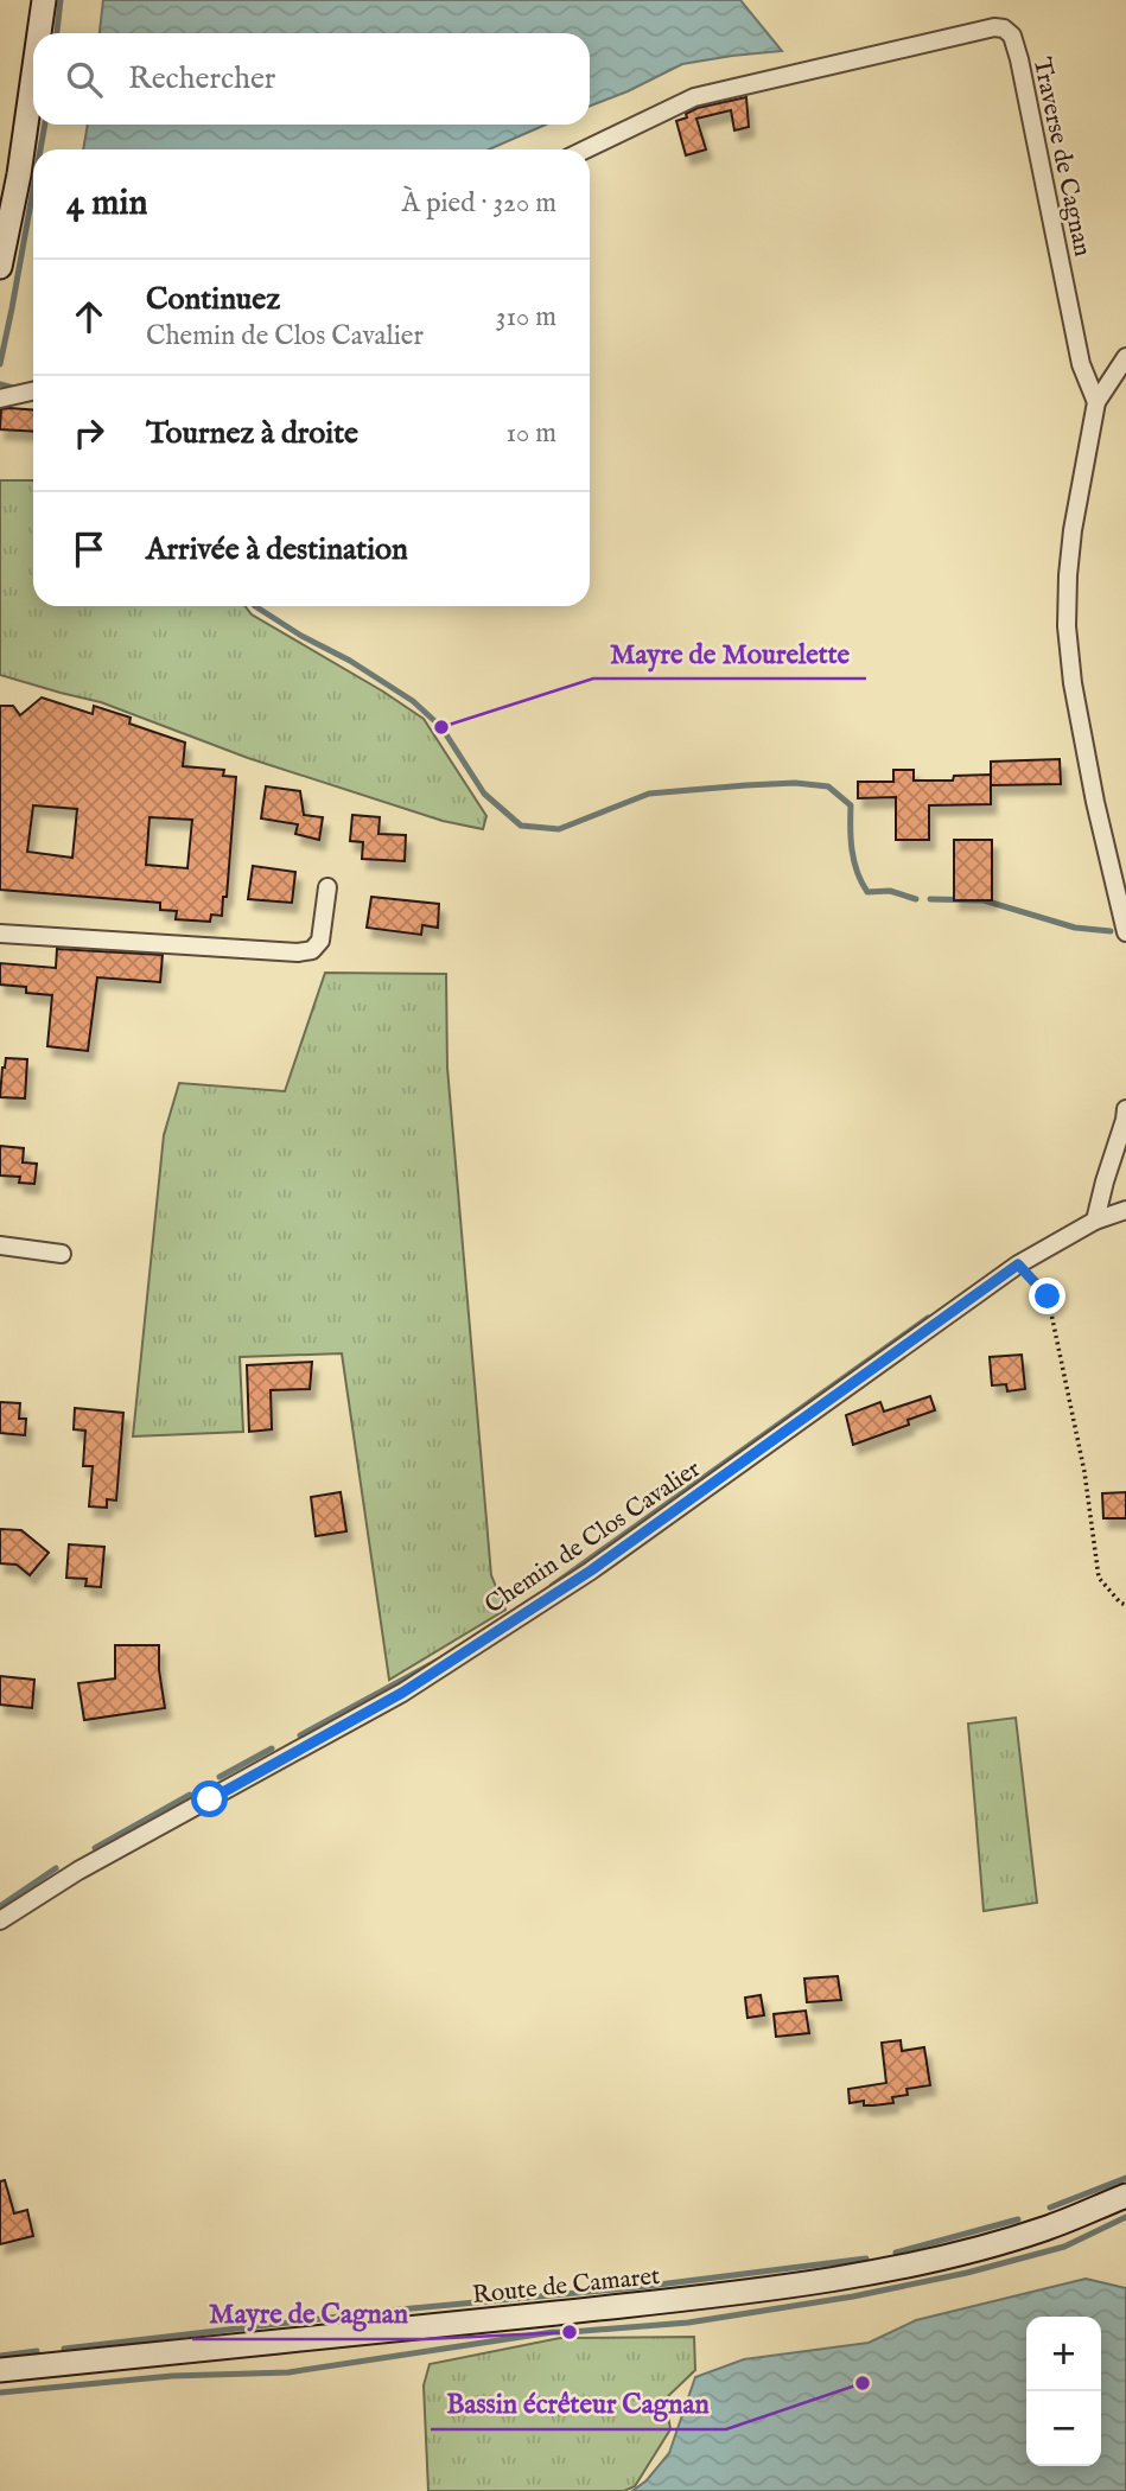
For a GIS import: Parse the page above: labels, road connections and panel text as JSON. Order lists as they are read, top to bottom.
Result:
{
  "streets": {
    "main road": ["Route de Camaret"],
    "street": ["Traverse de Cagnan", "Chemin de Clos Cavalier"]
  },
  "places": ["Mayre de Mourelette", "Mayre de Cagnan", "Bassin écrêteur Cagnan"],
  "page": {
    "search": "Rechercher",
    "heading": ["4 min", "À pied · 320 m"],
    "list": [
      ["Continuez", "Chemin de Clos Cavalier", "310 m"],
      ["Tournez à droite", "10 m"],
      "Arrivée à destination"
    ],
    "map_buttons": ["+", "−"]
  }
}
